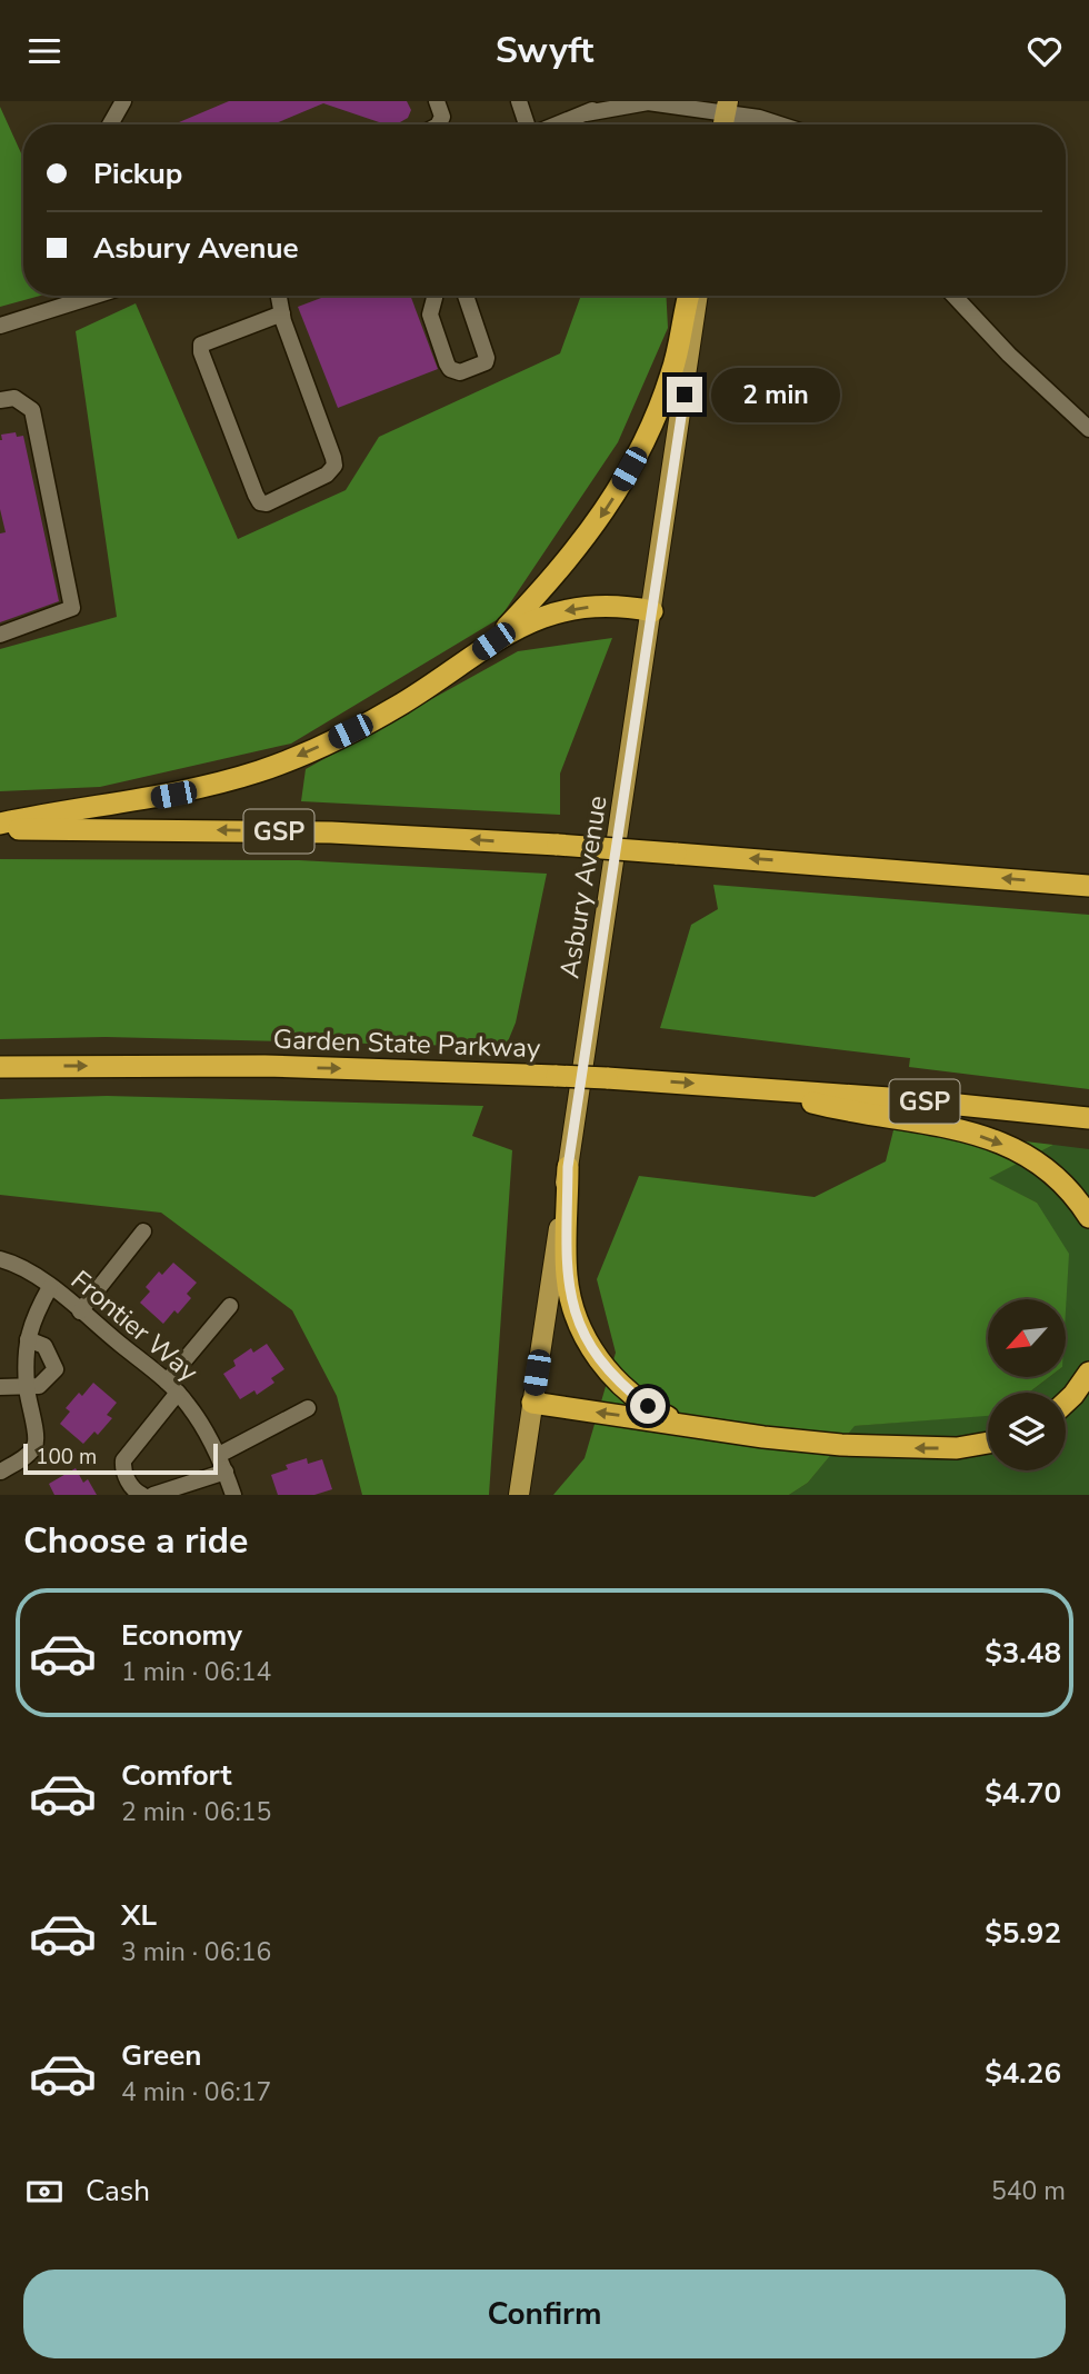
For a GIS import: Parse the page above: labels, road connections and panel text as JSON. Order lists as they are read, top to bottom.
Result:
{
  "streets": {
    "highway": ["GSP", "Garden State Parkway"],
    "main road": ["Asbury Avenue"],
    "street": ["Frontier Way"]
  },
  "one_way": ["Garden State Parkway"],
  "scale_bar": "100 m",
  "north": "bottom left",
  "page": {
    "header": "Swyft",
    "banner": ["Pickup", "Asbury Avenue"],
    "bubble": "2 min",
    "scale": "100 m",
    "heading": "Choose a ride",
    "list": [
      {
        "name": "Economy",
        "note": "1 min · 06:14",
        "value": "$3.48"
      },
      {
        "name": "Comfort",
        "note": "2 min · 06:15",
        "value": "$4.70"
      },
      {
        "name": "XL",
        "note": "3 min · 06:16",
        "value": "$5.92"
      },
      {
        "name": "Green",
        "note": "4 min · 06:17",
        "value": "$4.26"
      }
    ],
    "pay": ["Cash", "540 m"],
    "buttons": "Confirm"
  }
}
